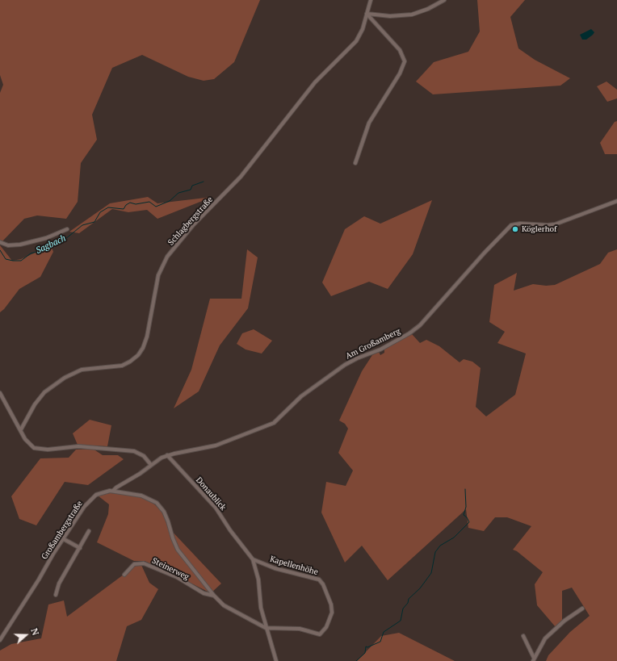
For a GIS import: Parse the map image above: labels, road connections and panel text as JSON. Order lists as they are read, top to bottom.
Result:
{
  "streets": {
    "street": [
      "Schlagbergstraße",
      "Am Großamberg",
      "Donaublick",
      "Großambergstraße",
      "Kapellenhöhe",
      "Steinerweg"
    ]
  },
  "crossings": [
    ["Am Großamberg", "Donaublick"],
    ["Am Großamberg", "Großambergstraße"],
    ["Donaublick", "Kapellenhöhe"],
    ["Großambergstraße", "Kapellenhöhe"],
    ["Großambergstraße", "Steinerweg"]
  ],
  "water": ["Sagbach"],
  "places": ["Köglerhof"],
  "north": "right"
}
